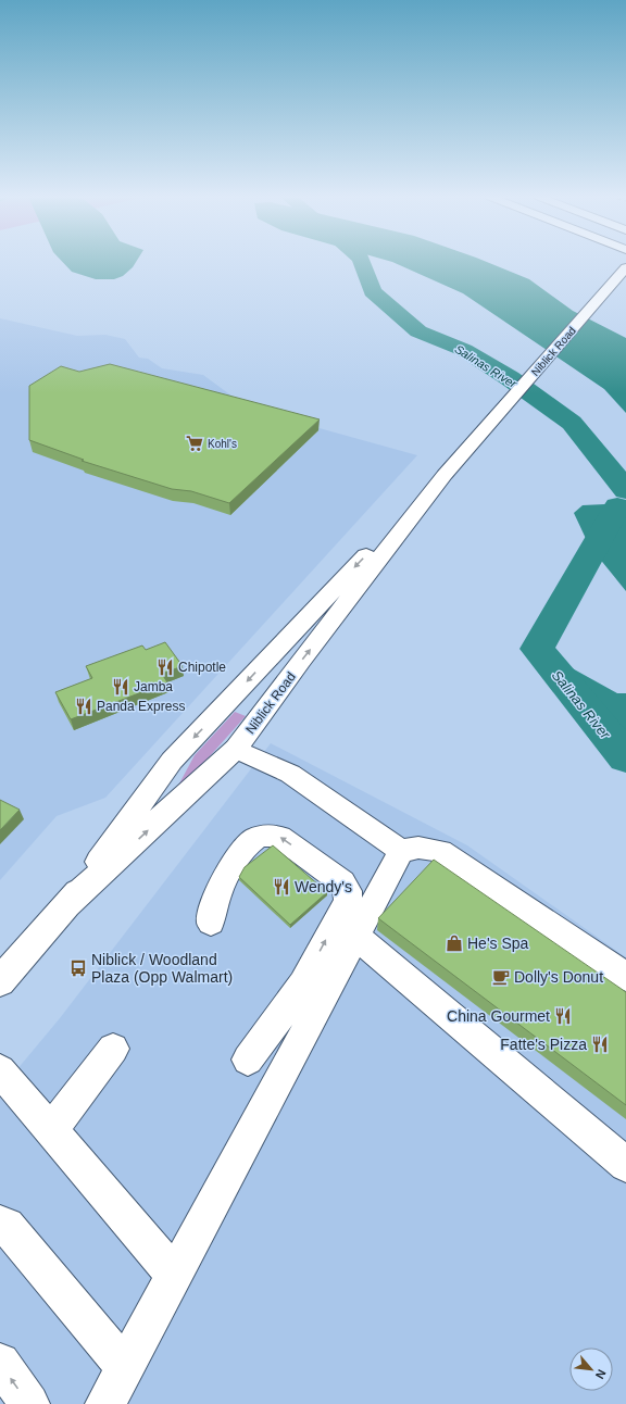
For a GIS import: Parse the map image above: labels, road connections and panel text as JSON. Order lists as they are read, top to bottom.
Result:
{
  "streets": {
    "main road": ["Niblick Road"]
  },
  "water": ["Salinas River"],
  "places": {
    "supermarket": ["Kohl's"],
    "restaurant": [
      "Chipotle",
      "Jamba",
      "Panda Express",
      "Wendy's",
      "China Gourmet",
      "Fatte's Pizza"
    ],
    "shop": ["He's Spa"],
    "bus stop": ["Niblick / Woodland Plaza (Opp Walmart)"],
    "cafe": ["Dolly's Donut"]
  },
  "north": "bottom right"
}
